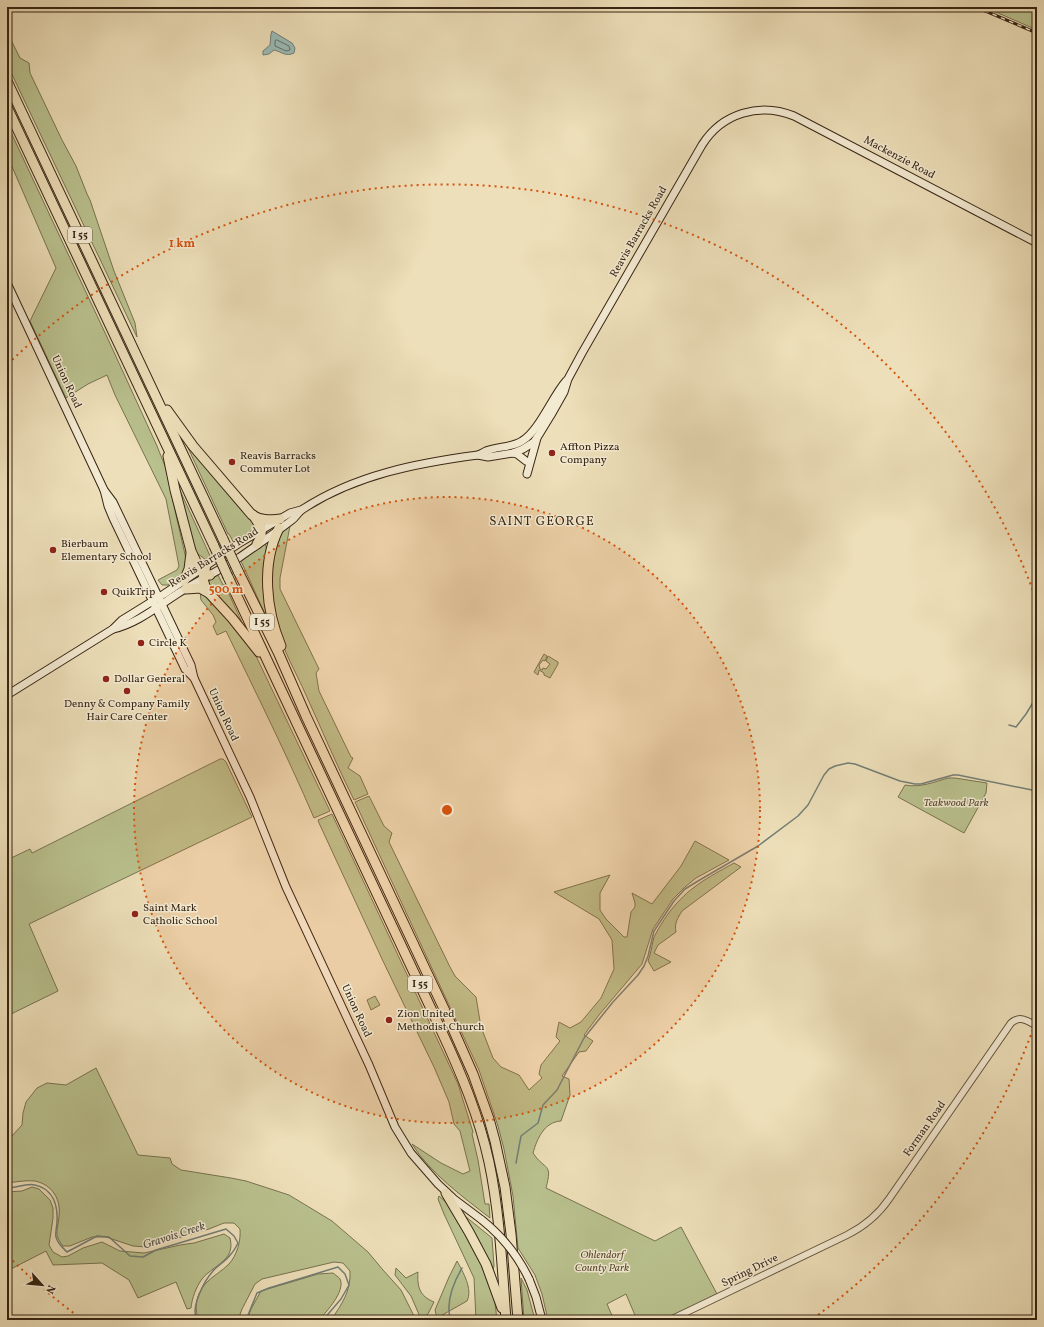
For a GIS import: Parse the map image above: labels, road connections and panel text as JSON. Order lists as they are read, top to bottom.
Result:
{
  "streets": {
    "highway": ["I 55"],
    "main road": ["Mackenzie Road", "Reavis Barracks Road", "Union Road"],
    "street": ["Forman Road", "Spring Drive"]
  },
  "crossings": [
    ["Mackenzie Road", "Reavis Barracks Road"],
    ["Reavis Barracks Road", "Union Road"],
    ["Forman Road", "Spring Drive"]
  ],
  "districts": ["SAINT GEORGE"],
  "water": ["Gravois Creek"],
  "parks": ["Teakwood Park", "Ohlendorf County Park"],
  "places": [
    "Affton Pizza Company",
    "Reavis Barracks Commuter Lot",
    "Bierbaum Elementary School",
    "QuikTrip",
    "Circle K",
    "Dollar General",
    "Denny & Company Family Hair Care Center",
    "Saint Mark Catholic School",
    "Zion United Methodist Church"
  ],
  "north": "bottom right",
  "rings": ["1 km", "500 m"]
}
